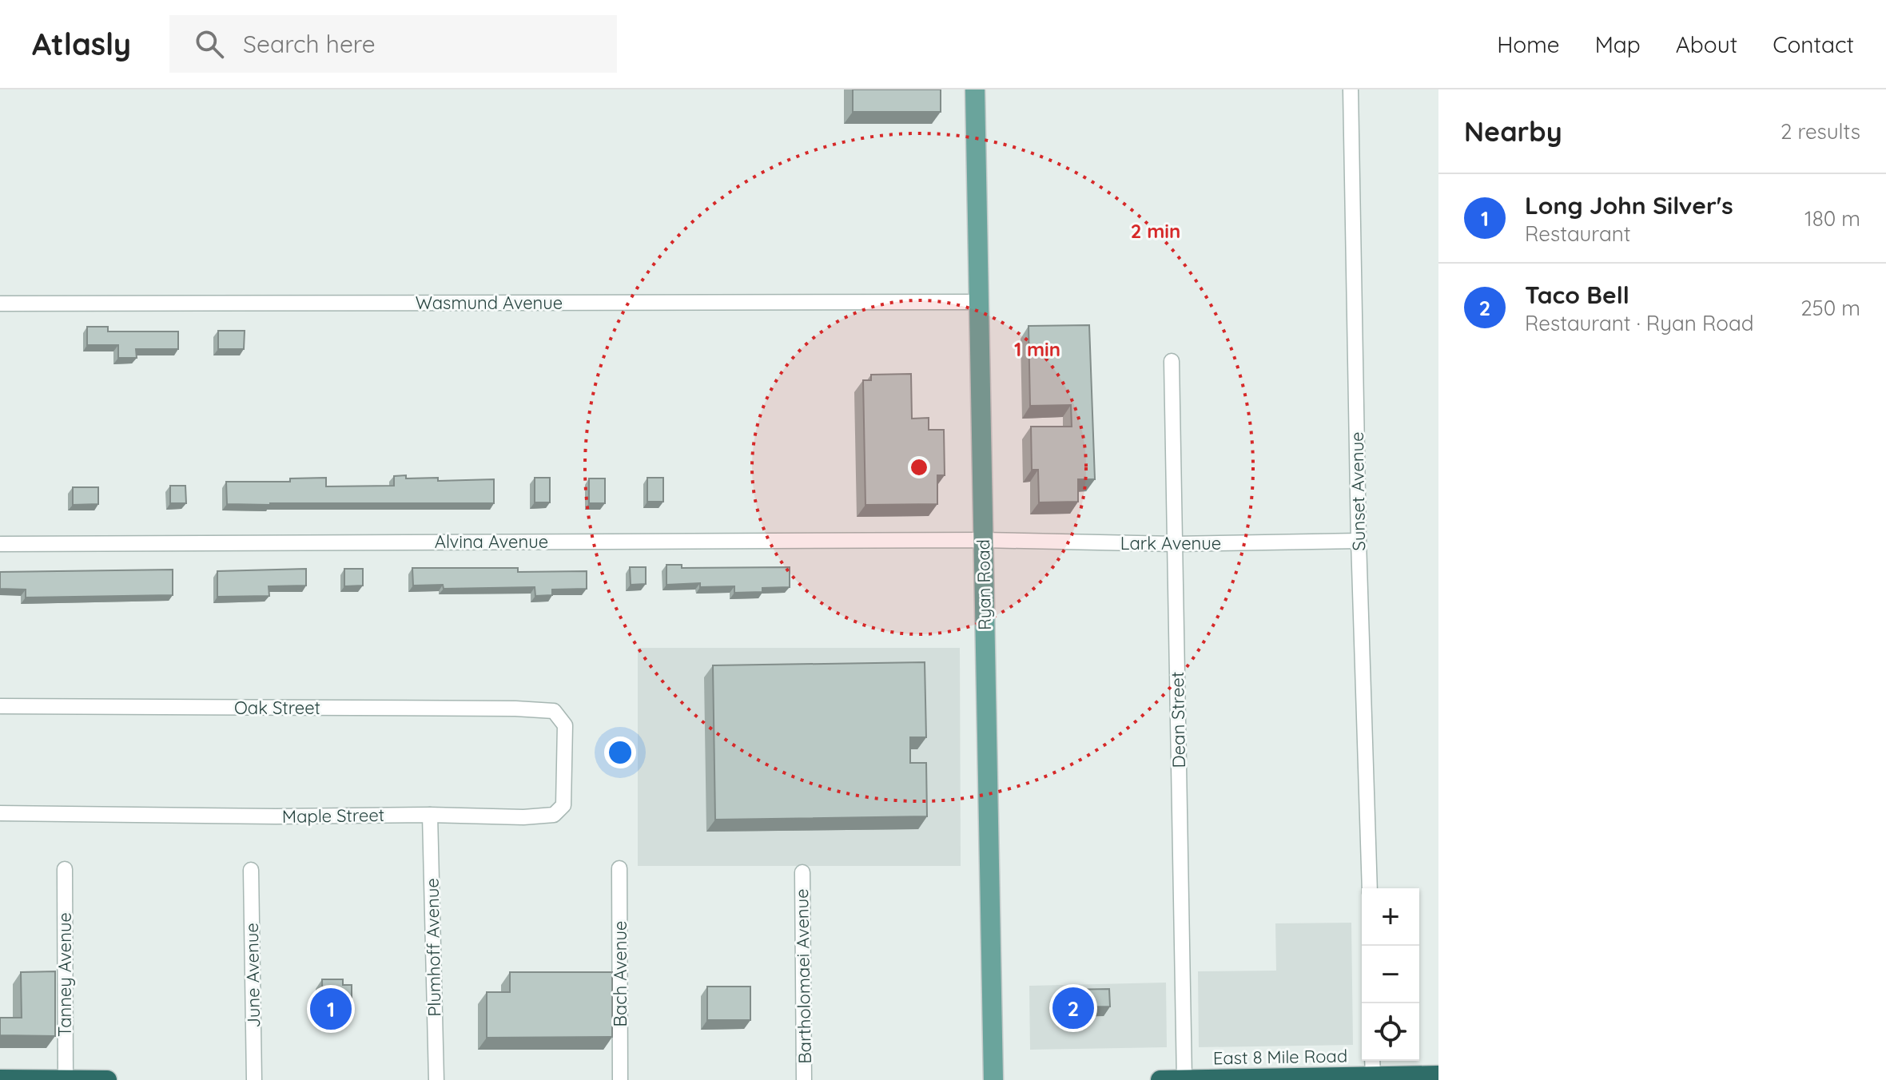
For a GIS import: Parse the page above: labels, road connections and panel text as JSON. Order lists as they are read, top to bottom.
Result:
{
  "streets": {
    "highway": ["East 8 Mile Road"],
    "main road": ["Ryan Road"],
    "street": [
      "Wasmund Avenue",
      "Sunset Avenue",
      "Alvina Avenue",
      "Lark Avenue",
      "Oak Street",
      "Dean Street",
      "Maple Street",
      "Plumhoff Avenue",
      "Bach Avenue",
      "Tanney Avenue",
      "June Avenue",
      "Bartholomaei Avenue"
    ]
  },
  "crossings": [
    ["Wasmund Avenue", "Ryan Road"],
    ["Sunset Avenue", "Lark Avenue"],
    ["Alvina Avenue", "Lark Avenue"],
    ["Alvina Avenue", "Ryan Road"],
    ["Lark Avenue", "Ryan Road"],
    ["Lark Avenue", "Dean Street"],
    ["Oak Street", "Maple Street"],
    ["Dean Street", "East 8 Mile Road"],
    ["Maple Street", "Plumhoff Avenue"]
  ],
  "page": {
    "header": "Atlasly",
    "search": "Search here",
    "nav": [
      "Home",
      "Map",
      "About",
      "Contact"
    ],
    "heading": ["Nearby", "2 results"],
    "list": [
      {
        "mark": "1",
        "name": "Long John Silver's",
        "note": "Restaurant",
        "value": "180 m"
      },
      {
        "mark": "2",
        "name": "Taco Bell",
        "note": "Restaurant · Ryan Road",
        "value": "250 m"
      }
    ],
    "map_buttons": ["+", "−"],
    "pins": ["2", "1"]
  },
  "rings": ["2 min", "1 min"]
}
